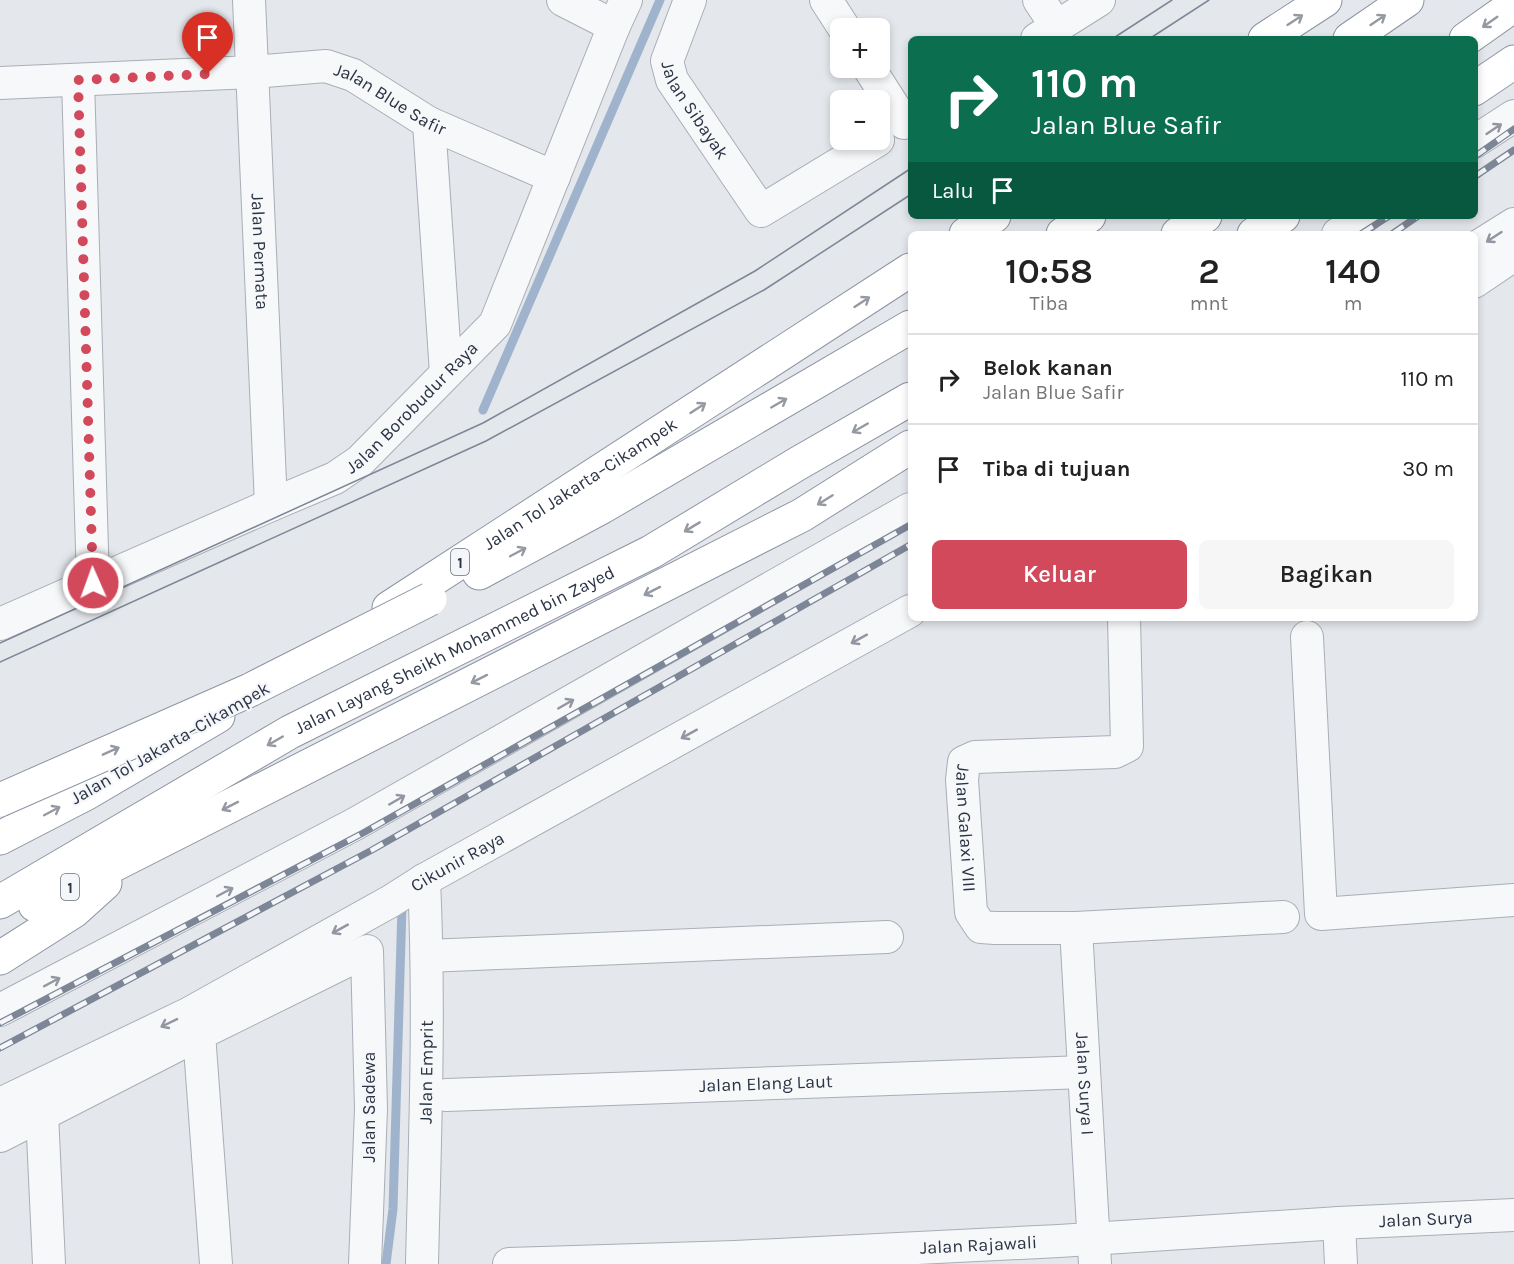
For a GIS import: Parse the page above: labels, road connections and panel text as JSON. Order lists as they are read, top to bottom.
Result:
{
  "streets": {
    "highway": ["Jalan Tol Jakarta–Cikampek", "1", "Jalan Layang Sheikh Mohammed bin Zayed"],
    "street": [
      "Jalan Blue Safir",
      "Jalan Sibayak",
      "Jalan Permata",
      "Jalan Borobudur Raya",
      "Jalan Galaxi VIII",
      "Cikunir Raya",
      "Jalan Emprit",
      "Jalan Elang Laut",
      "Jalan Surya I",
      "Jalan Sadewa",
      "Jalan Surya",
      "Jalan Rajawali"
    ]
  },
  "crossings": [
    ["Jalan Blue Safir", "Jalan Permata"],
    ["Jalan Blue Safir", "Jalan Borobudur Raya"],
    ["Jalan Permata", "Jalan Borobudur Raya"],
    ["Jalan Galaxi VIII", "Jalan Surya I"],
    ["Cikunir Raya", "Jalan Emprit"],
    ["Jalan Elang Laut", "Jalan Surya I"],
    ["Jalan Surya I", "Jalan Rajawali"],
    ["Jalan Surya", "Jalan Rajawali"]
  ],
  "page": {
    "map_buttons": ["+", "−"],
    "turn": ["110 m", "Jalan Blue Safir"],
    "then": "Lalu",
    "eta": [
      "10:58",
      "Tiba",
      "2",
      "mnt",
      "140",
      "m"
    ],
    "list": [
      {
        "name": "Belok kanan",
        "note": "Jalan Blue Safir",
        "value": "110 m"
      },
      {
        "name": "Tiba di tujuan",
        "value": "30 m"
      }
    ],
    "buttons": ["Keluar", "Bagikan"]
  }
}
